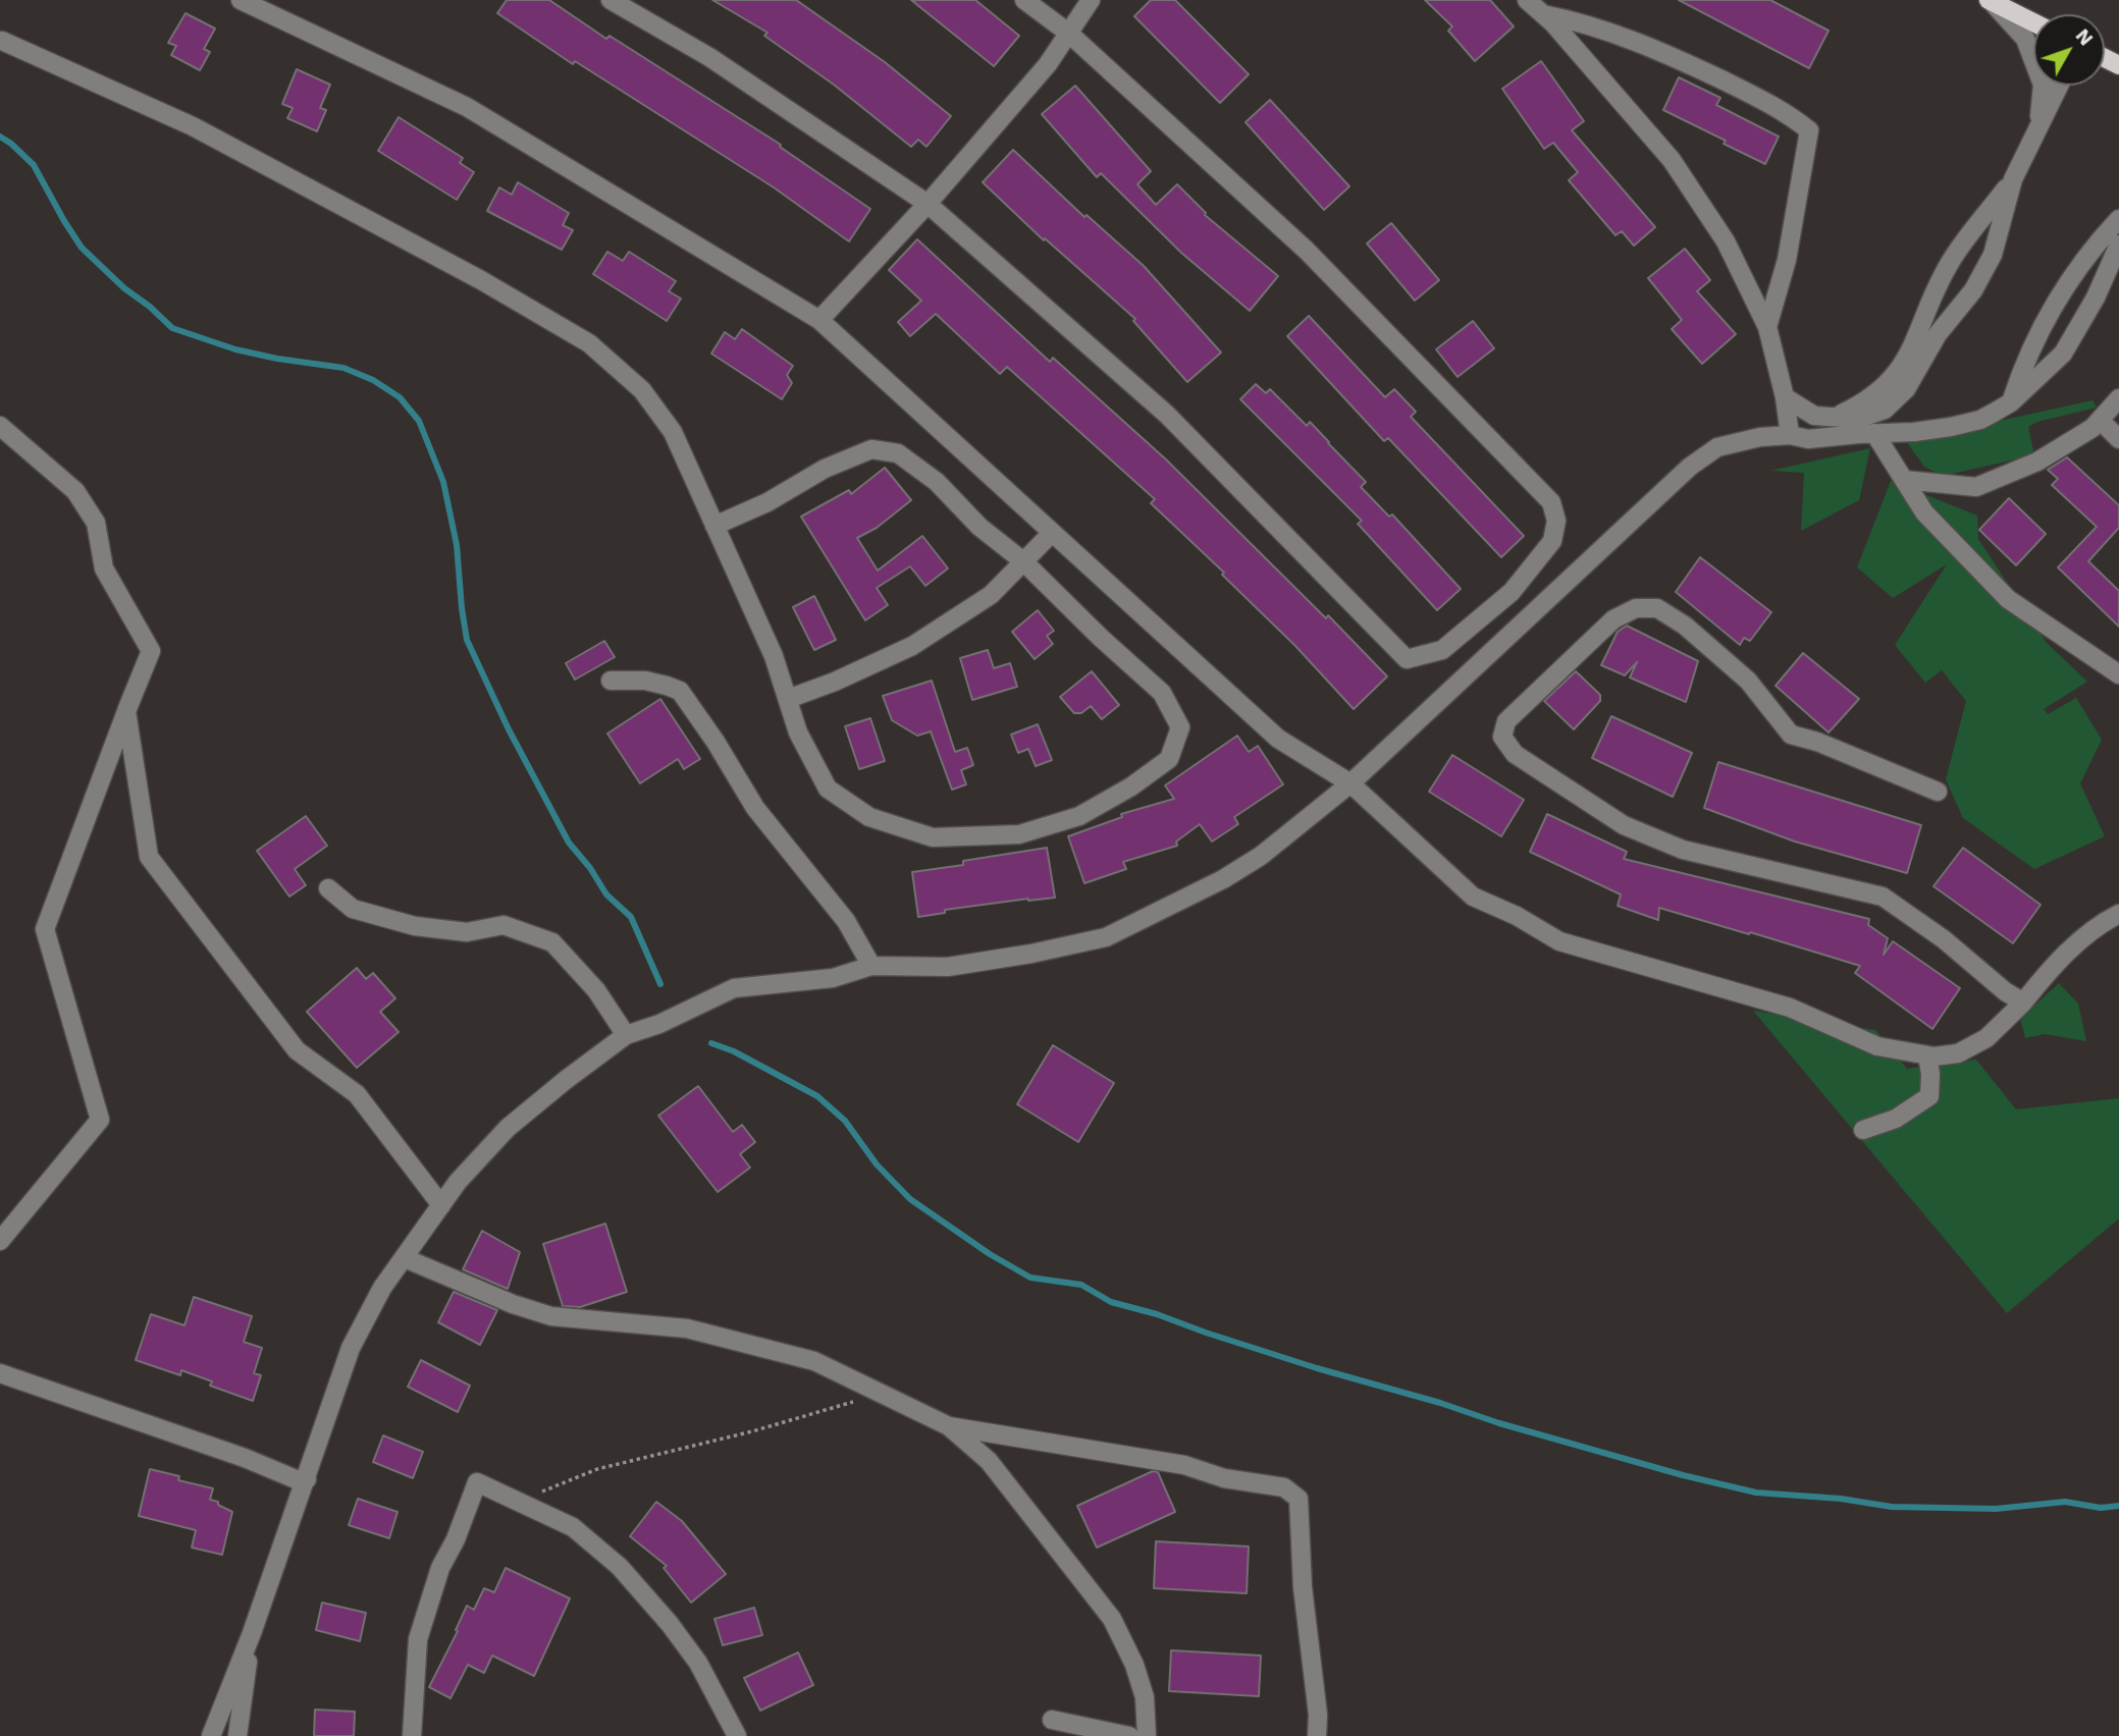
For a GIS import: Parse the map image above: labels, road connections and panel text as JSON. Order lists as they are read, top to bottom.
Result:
{
  "north": "top right"
}
